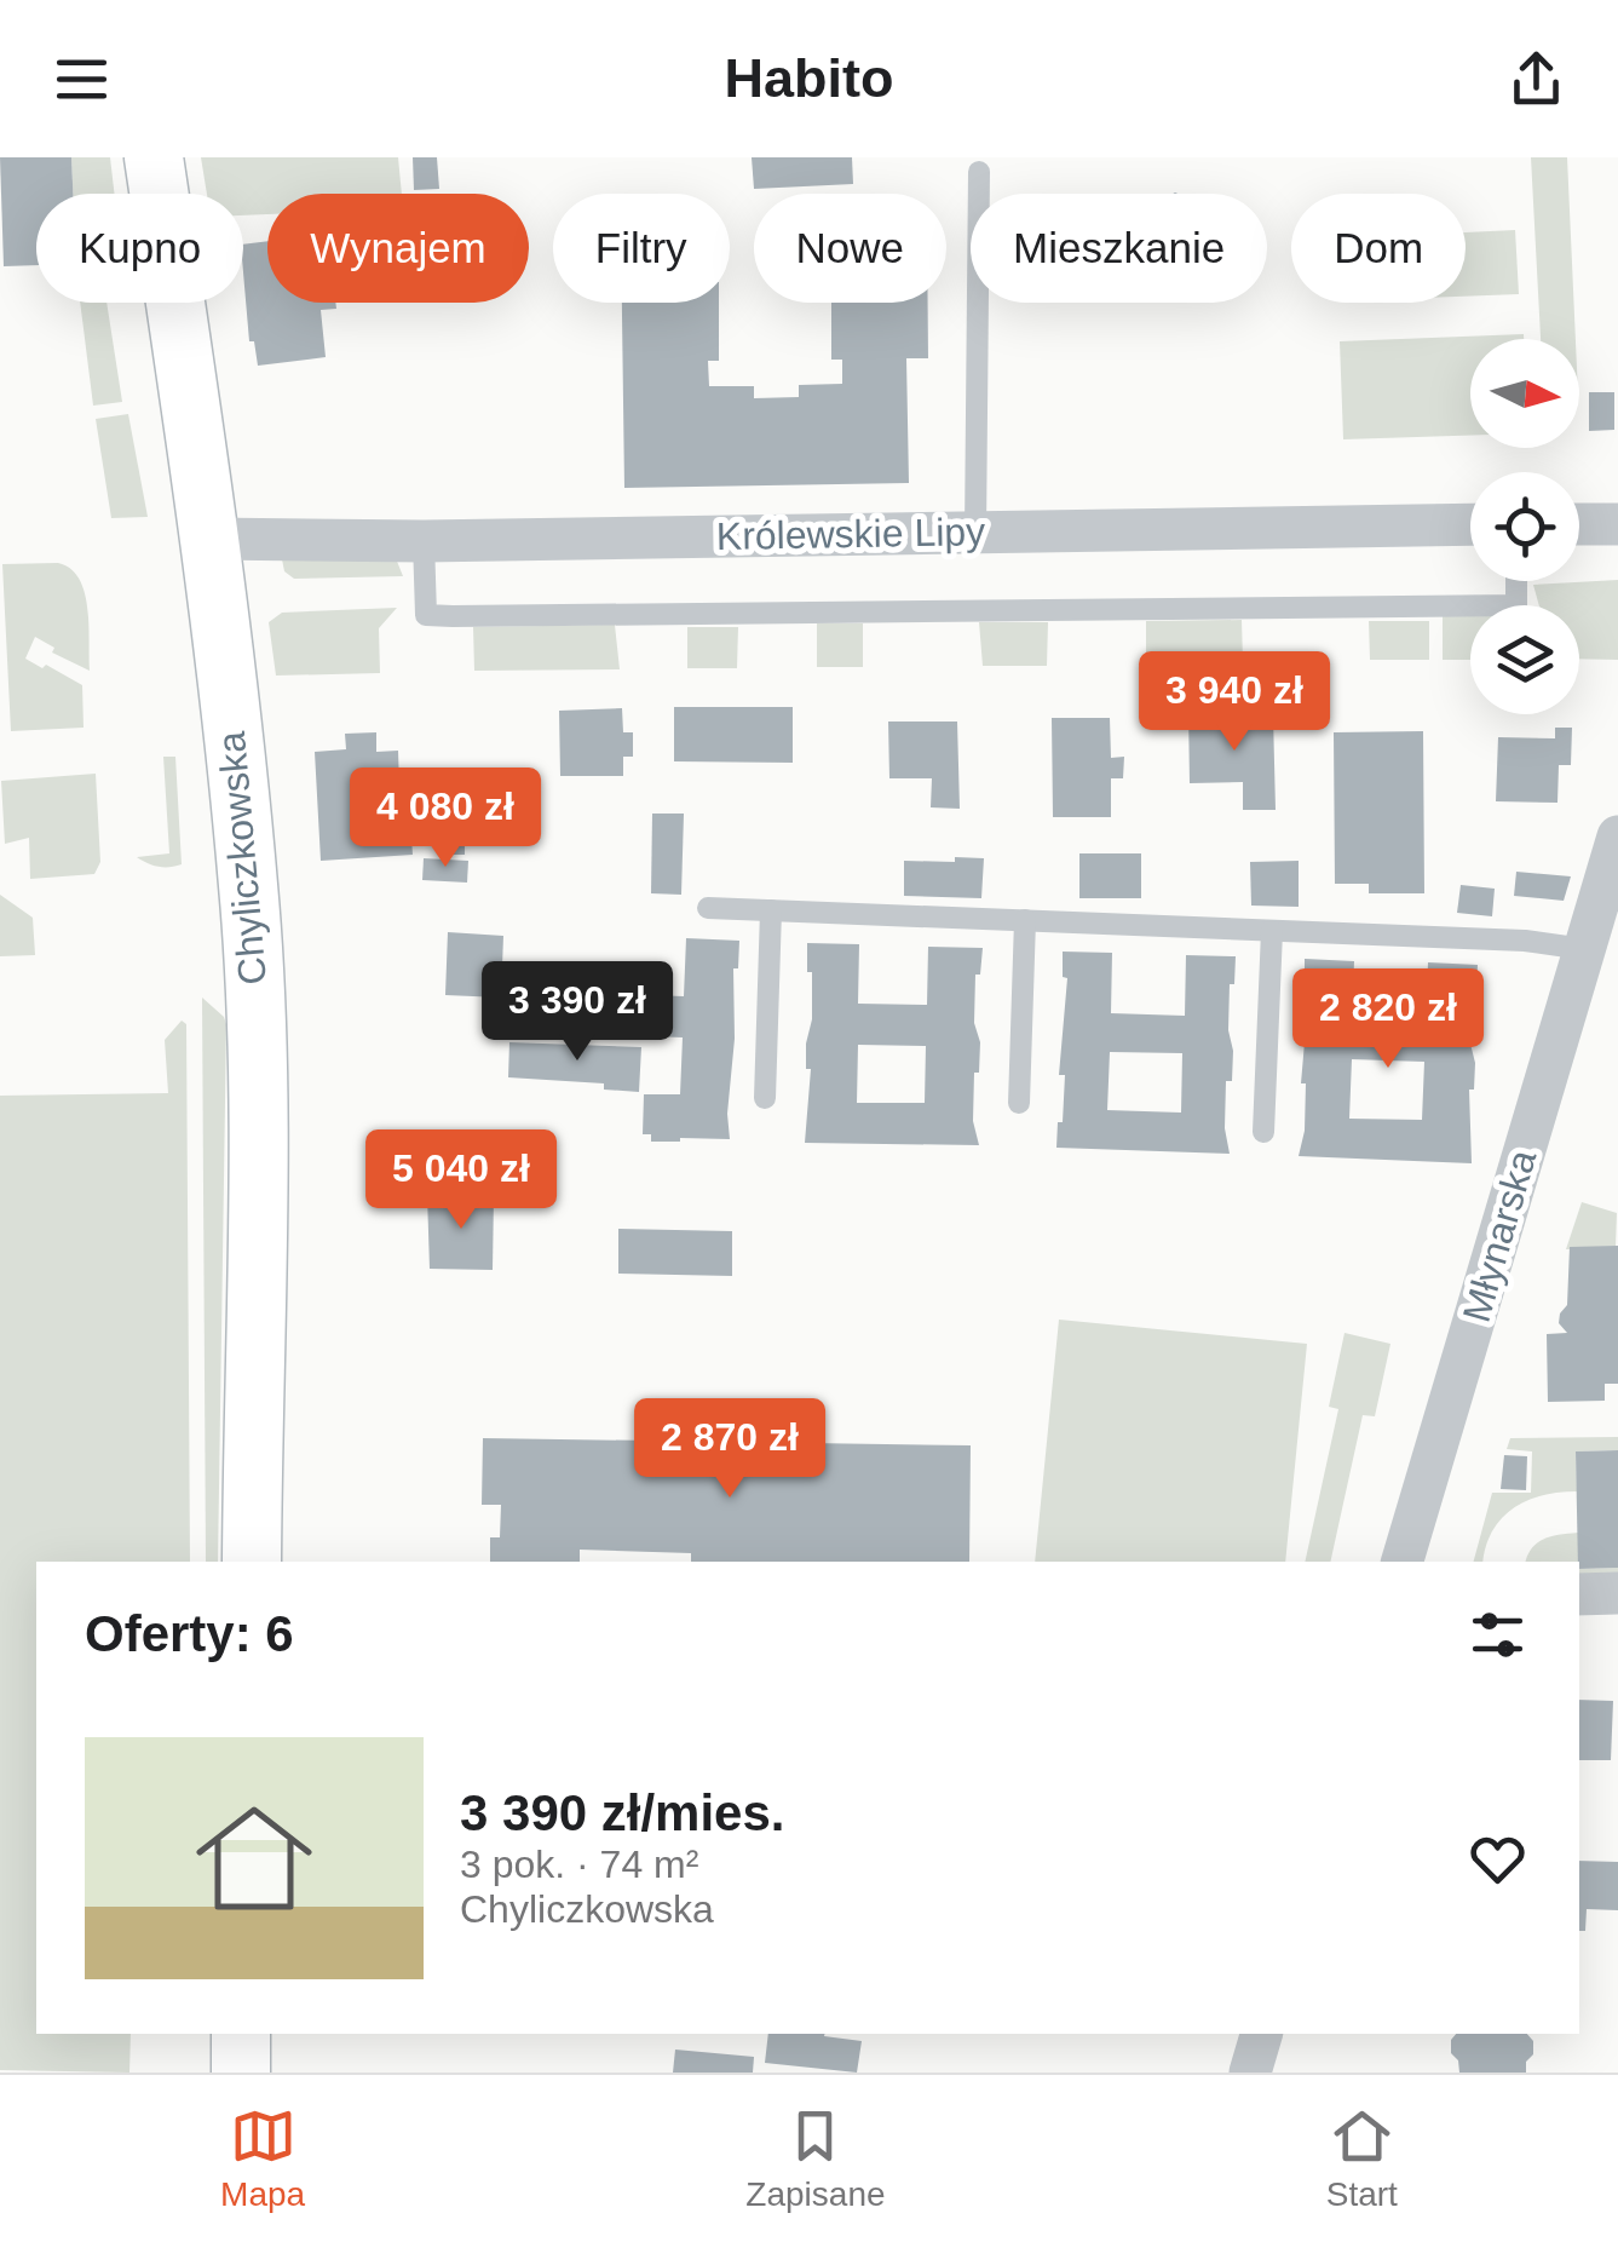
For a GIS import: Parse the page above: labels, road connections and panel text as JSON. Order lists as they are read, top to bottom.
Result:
{
  "streets": {
    "street": ["Królewskie Lipy", "Chyliczkowska", "Młynarska"]
  },
  "crossings": [
    ["Królewskie Lipy", "Chyliczkowska"]
  ],
  "north": "right",
  "page": {
    "header": "Habito",
    "chip": [
      "Kupno",
      "Wynajem",
      "Filtry",
      "Nowe",
      "Mieszkanie",
      "Dom"
    ],
    "price": [
      "3 940 zł",
      "4 080 zł",
      "3 390 zł",
      "2 820 zł",
      "5 040 zł",
      "2 870 zł"
    ],
    "heading": "Oferty: 6",
    "list": [
      {
        "name": "3 390 zł/mies.",
        "note": "3 pok. · 74 m² · Chyliczkowska"
      }
    ],
    "tabs": ["Mapa", "Zapisane", "Start"]
  }
}
